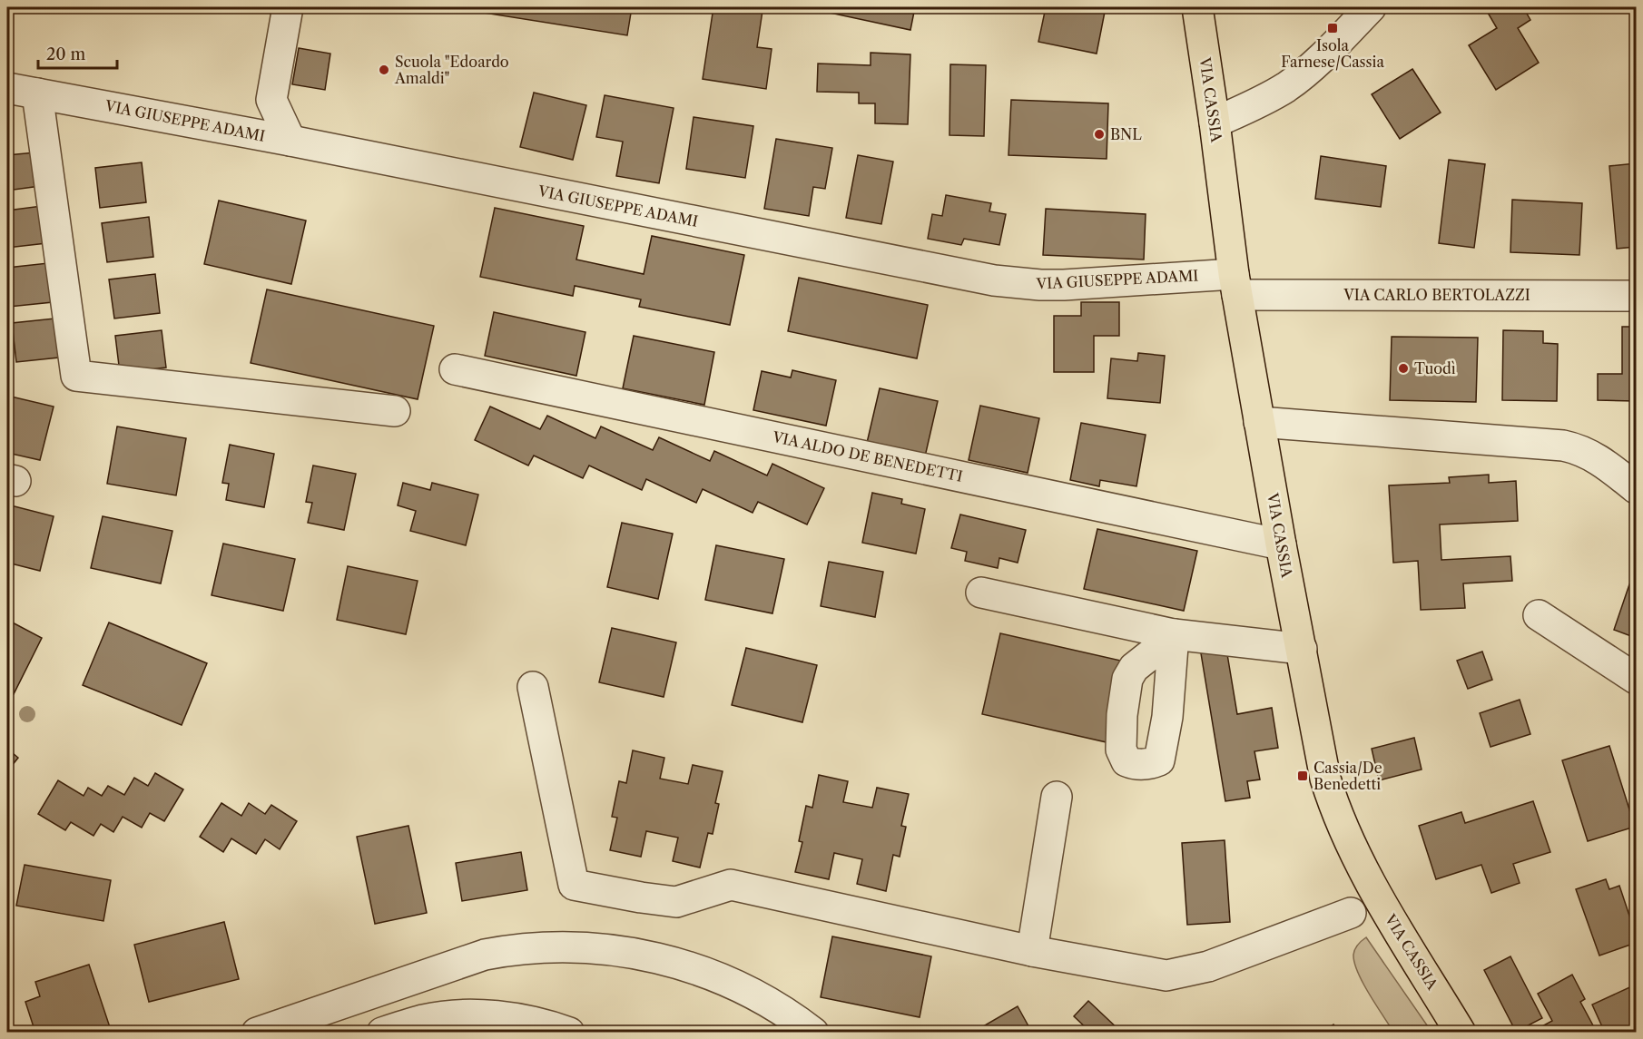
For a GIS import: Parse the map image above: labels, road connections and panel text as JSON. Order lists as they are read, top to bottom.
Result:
{
  "streets": {
    "main road": ["VIA CASSIA"],
    "street": ["VIA GIUSEPPE ADAMI", "VIA CARLO BERTOLAZZI", "VIA ALDO DE BENEDETTI"]
  },
  "crossings": [
    ["VIA CASSIA", "VIA GIUSEPPE ADAMI"],
    ["VIA CASSIA", "VIA CARLO BERTOLAZZI"],
    ["VIA CASSIA", "VIA ALDO DE BENEDETTI"],
    ["VIA GIUSEPPE ADAMI", "VIA CARLO BERTOLAZZI"]
  ],
  "places": {
    "transit": ["Isola Farnese/Cassia", "Cassia/De Benedetti"],
    "other": ["Scuola \"Edoardo Amaldi\"", "BNL", "Tuodì"]
  },
  "scale_bar": "20 m"
}
